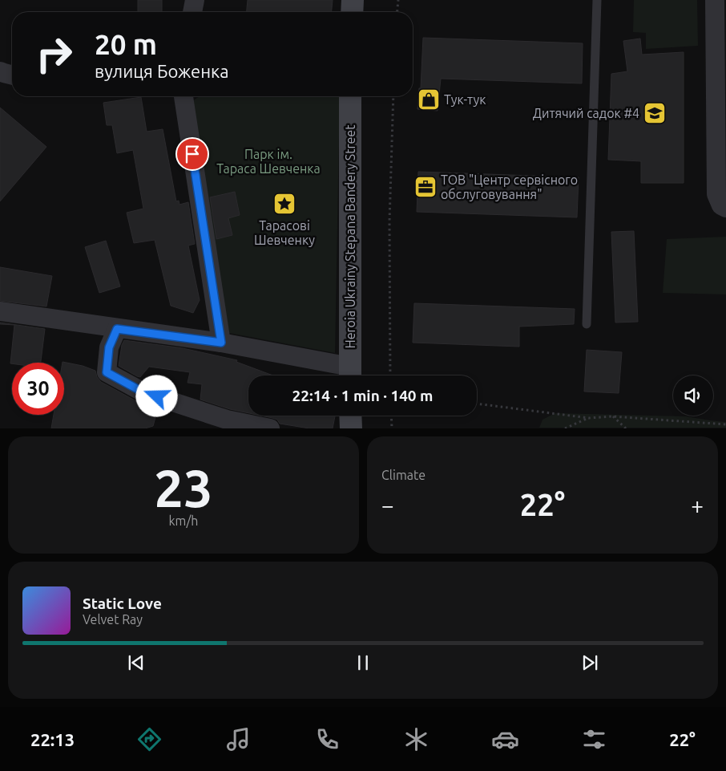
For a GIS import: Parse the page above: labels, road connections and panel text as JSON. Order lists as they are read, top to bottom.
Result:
{
  "streets": {
    "main road": ["Heroia Ukrainy Stepana Bandery Street"]
  },
  "parks": ["Парк ім. Тараса Шевченка"],
  "places": {
    "shop": ["Тук-тук"],
    "school or university": ["Дитячий садок #4"],
    "office": ["ТОВ \"Центр сервісного обслуговування\""],
    "place": ["Тарасові Шевченку"]
  },
  "page": {
    "turn": ["20 m", "вулиця Боженка"],
    "limit": "30",
    "trip": "22:14 · 1 min · 140 m",
    "tile": [
      ["23", "km/h"],
      "Climate"
    ],
    "heat": ["−", "22°", "+"],
    "song": ["Static Love", "Velvet Ray"],
    "tabs": ["22:13", "22°"]
  }
}
